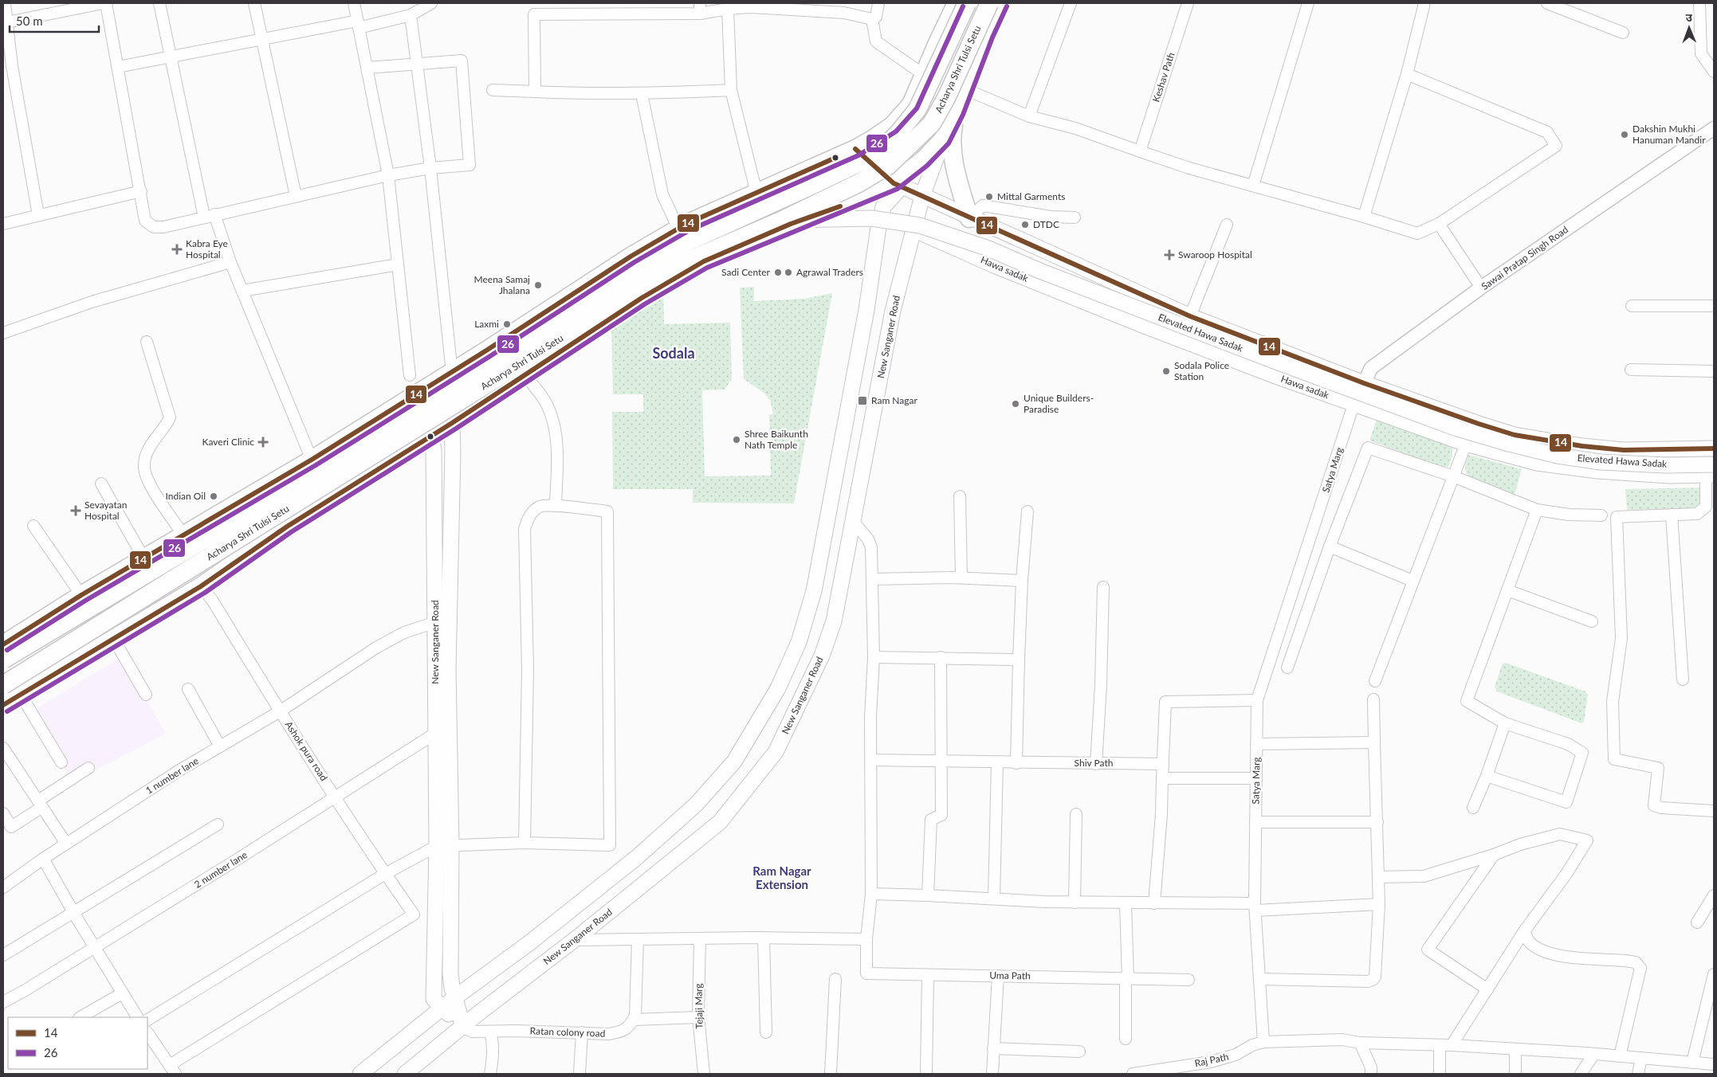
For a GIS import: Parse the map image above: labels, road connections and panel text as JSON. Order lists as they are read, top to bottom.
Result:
{
  "streets": {
    "highway": ["Acharya Shri Tulsi Setu"],
    "main road": ["Hawa sadak", "Elevated Hawa Sadak", "New Sanganer Road"],
    "street": [
      "Keshav Path",
      "Sawai Pratap Singh Road",
      "Satya Marg",
      "Ashok pura road",
      "Shiv Path",
      "1 number lane",
      "2 number lane",
      "Uma Path",
      "Tejaji Marg",
      "Ratan colony road",
      "Raj Path"
    ]
  },
  "crossings": [
    ["Acharya Shri Tulsi Setu", "Elevated Hawa Sadak"],
    ["Sawai Pratap Singh Road", "Hawa sadak"],
    ["Sawai Pratap Singh Road", "Satya Marg"],
    ["Hawa sadak", "Elevated Hawa Sadak"],
    ["Hawa sadak", "New Sanganer Road"],
    ["Hawa sadak", "Satya Marg"],
    ["New Sanganer Road", "1 number lane"],
    ["New Sanganer Road", "2 number lane"],
    ["New Sanganer Road", "Ratan colony road"],
    ["Satya Marg", "Raj Path"],
    ["Ashok pura road", "1 number lane"],
    ["Ashok pura road", "2 number lane"]
  ],
  "districts": ["Sodala", "Ram Nagar Extension"],
  "places": {
    "other": [
      "Dakshin Mukhi Hanuman Mandir",
      "Mittal Garments",
      "DTDC",
      "Sadi Center",
      "Agrawal Traders",
      "Meena Samaj Jhalana",
      "Laxmi",
      "Sodala Police Station",
      "Unique Builders- Paradise",
      "Shree Baikunth Nath Temple",
      "Indian Oil"
    ],
    "health": [
      "Kabra Eye Hospital",
      "Swaroop Hospital",
      "Kaveri Clinic",
      "Sevayatan Hospital"
    ],
    "transit": ["Ram Nagar"]
  },
  "lines": ["transit line 26", "transit line 14"],
  "legend": ["14", "26"],
  "scale_bar": "50 m",
  "north": "top"
}
